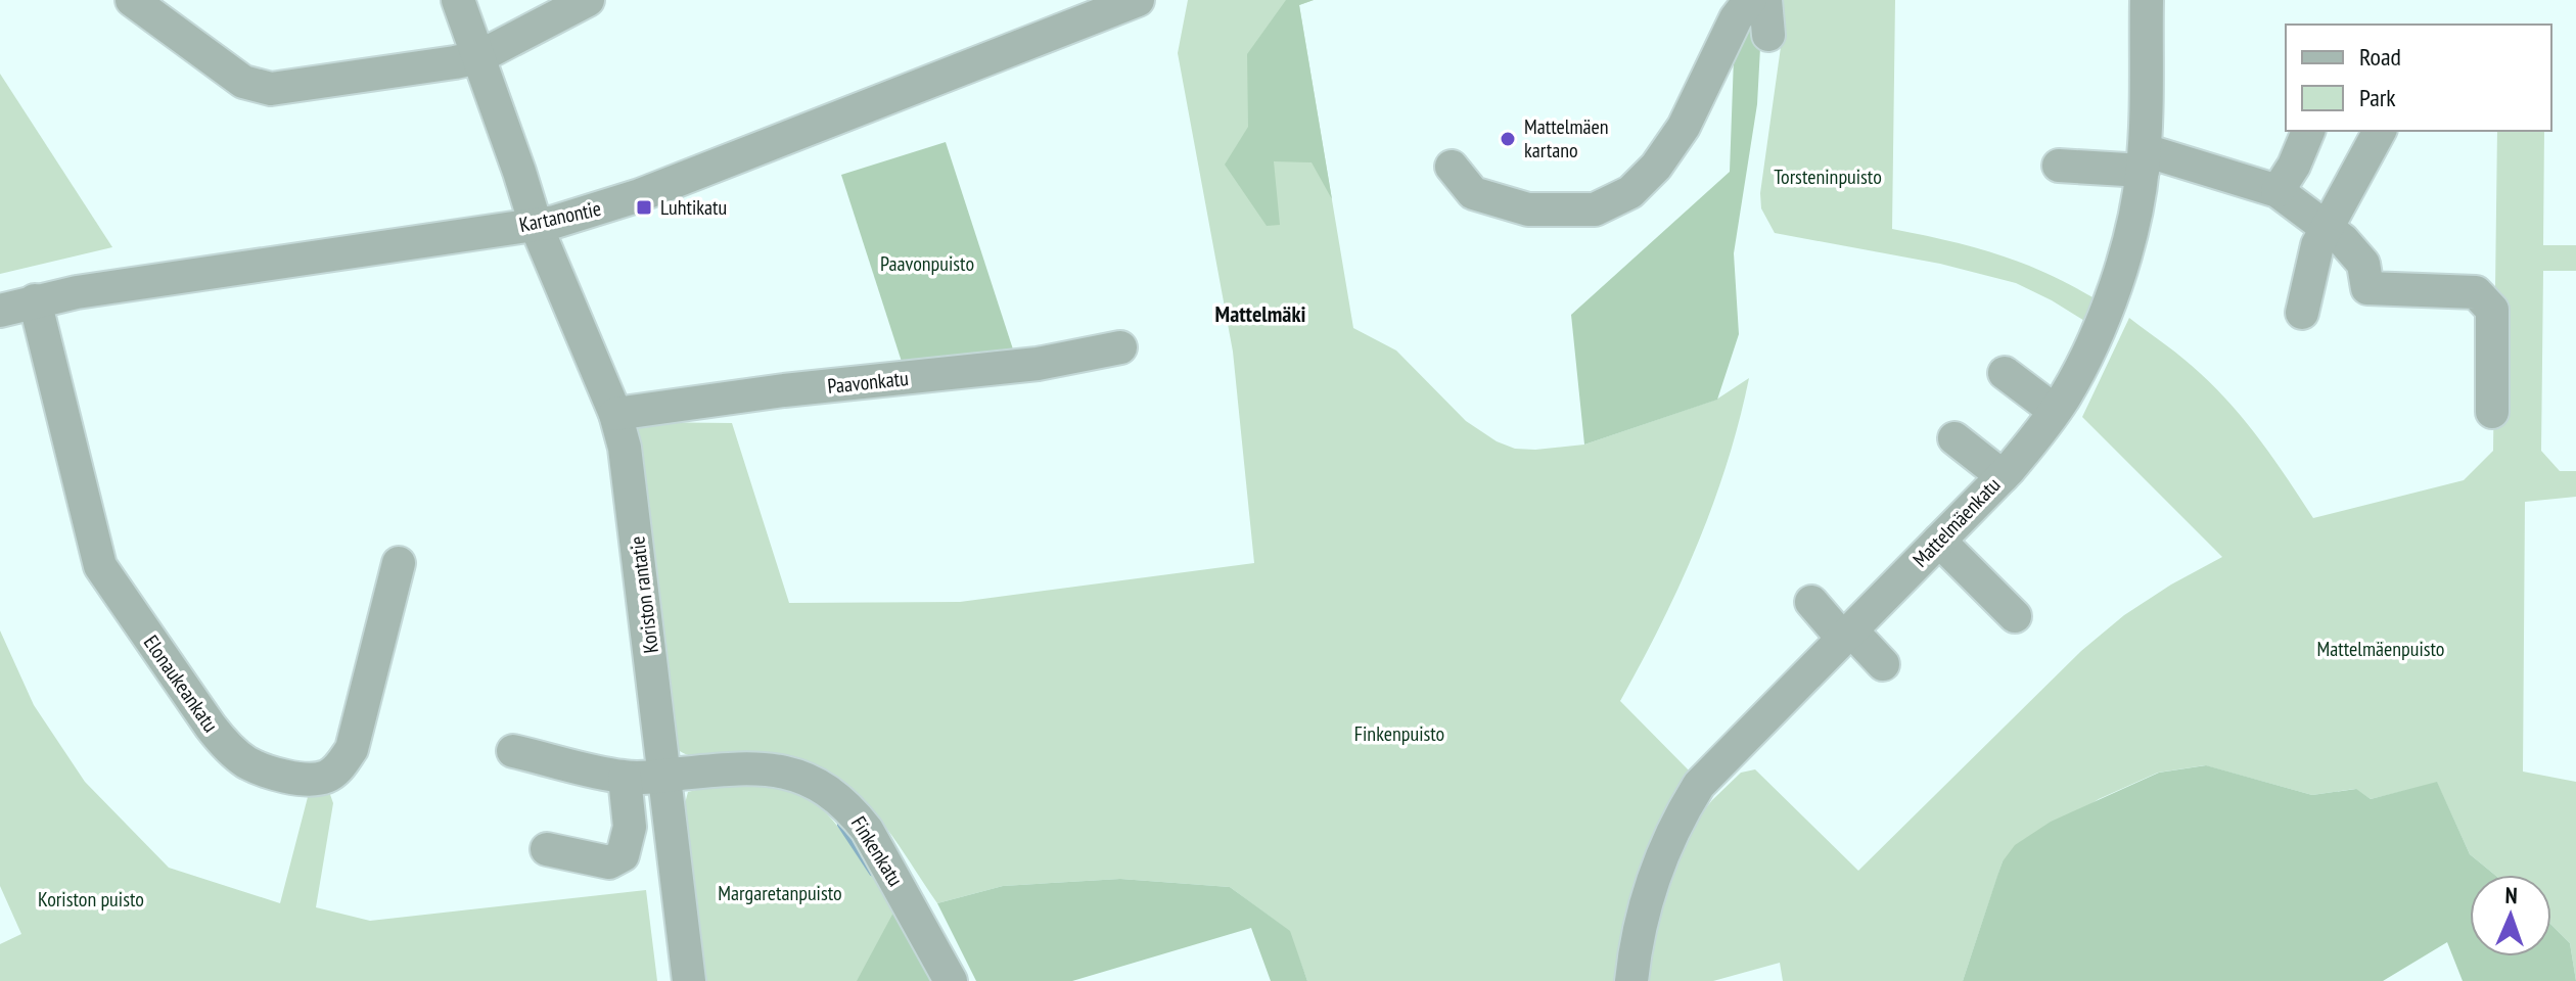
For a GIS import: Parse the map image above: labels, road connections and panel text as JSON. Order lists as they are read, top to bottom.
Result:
{
  "streets": {
    "street": [
      "Kartanontie",
      "Paavonkatu",
      "Mattelmäenkatu",
      "Koriston rantatie",
      "Elonaukeankatu",
      "Finkenkatu"
    ]
  },
  "crossings": [
    ["Kartanontie", "Koriston rantatie"],
    ["Kartanontie", "Elonaukeankatu"],
    ["Paavonkatu", "Koriston rantatie"],
    ["Koriston rantatie", "Finkenkatu"]
  ],
  "districts": ["Mattelmäki"],
  "parks": [
    "Torsteninpuisto",
    "Paavonpuisto",
    "Mattelmäenpuisto",
    "Finkenpuisto",
    "Margaretanpuisto",
    "Koriston puisto"
  ],
  "places": {
    "other": ["Mattelmäen kartano"],
    "transit": ["Luhtikatu"]
  },
  "legend": ["Road", "Park"],
  "north": "top"
}
